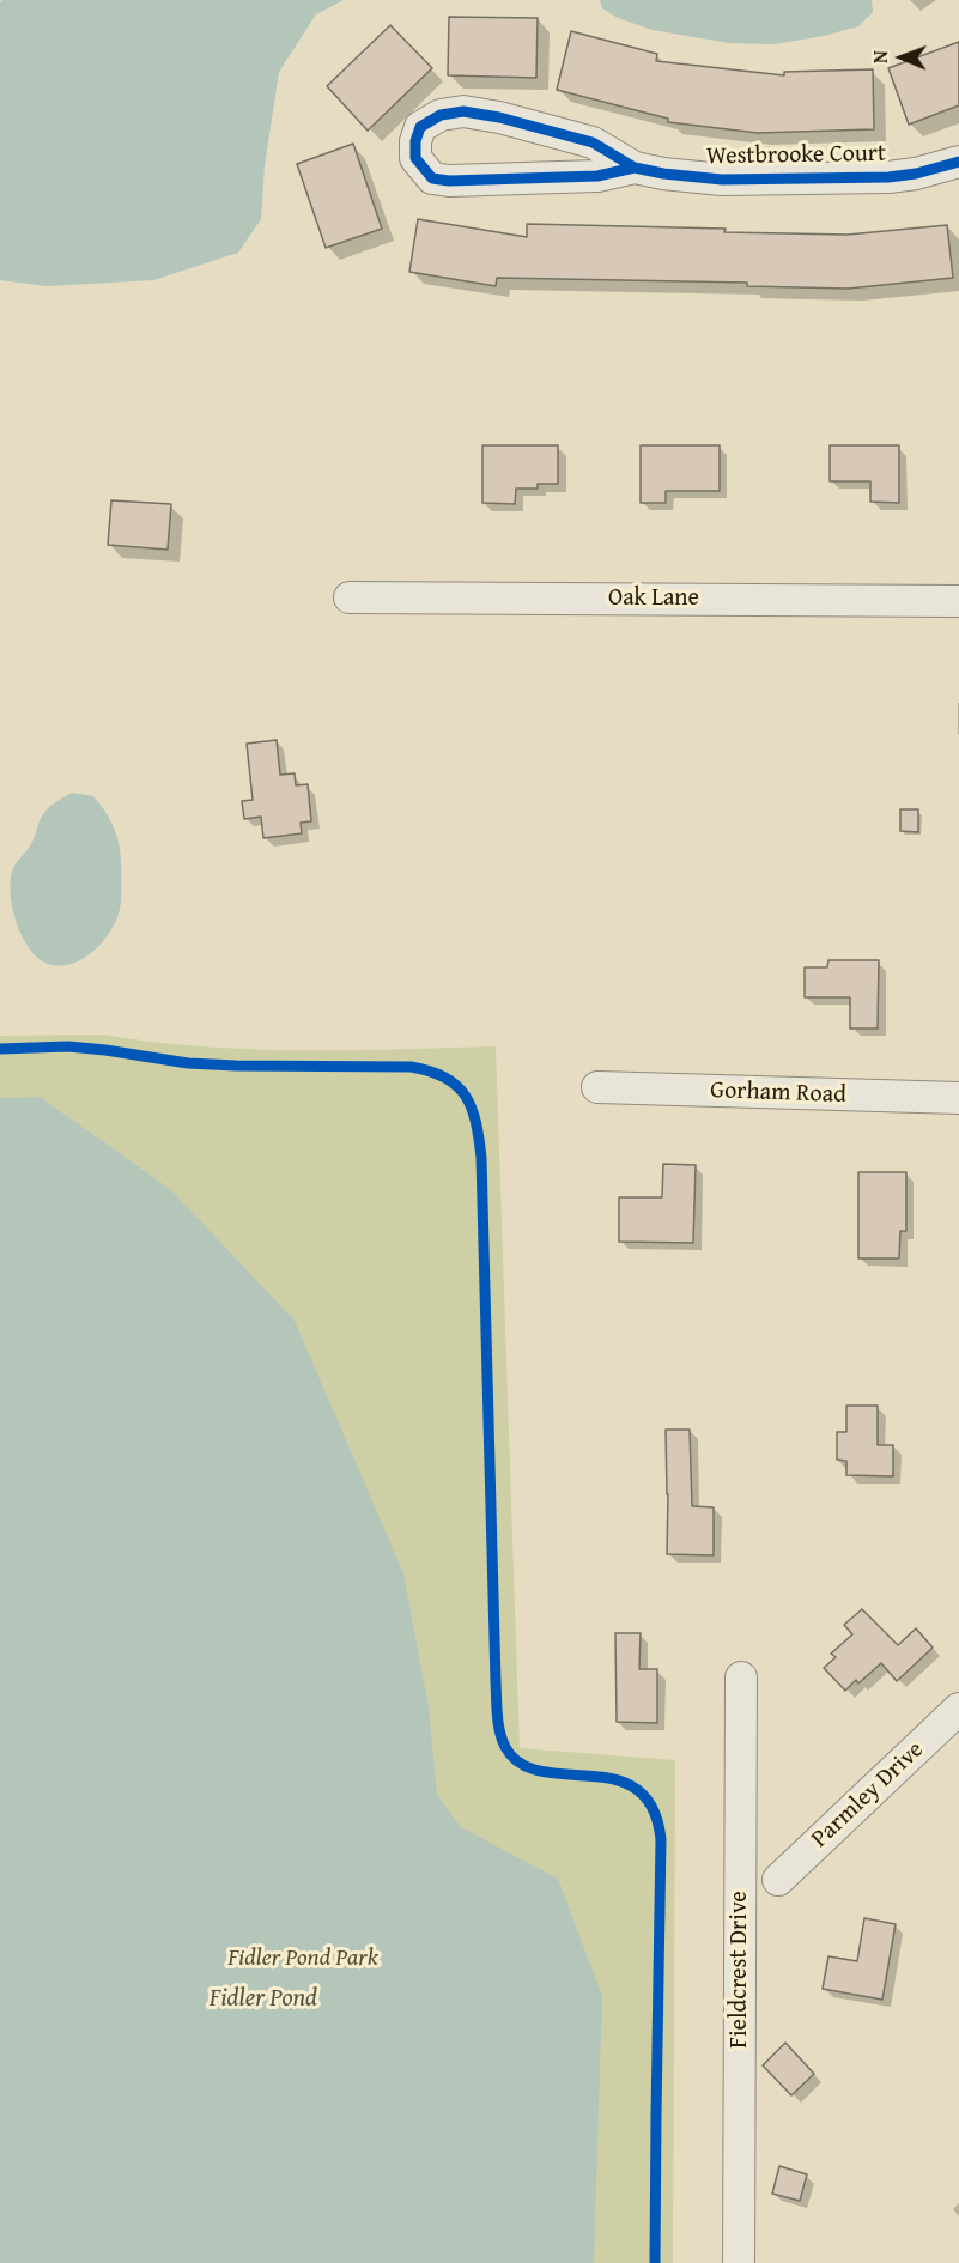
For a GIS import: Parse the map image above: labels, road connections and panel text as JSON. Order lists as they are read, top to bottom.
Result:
{
  "streets": {
    "street": [
      "Westbrooke Court",
      "Oak Lane",
      "Gorham Road",
      "Parmley Drive",
      "Fieldcrest Drive"
    ]
  },
  "water": ["Fidler Pond"],
  "parks": ["Fidler Pond Park"],
  "north": "left"
}
